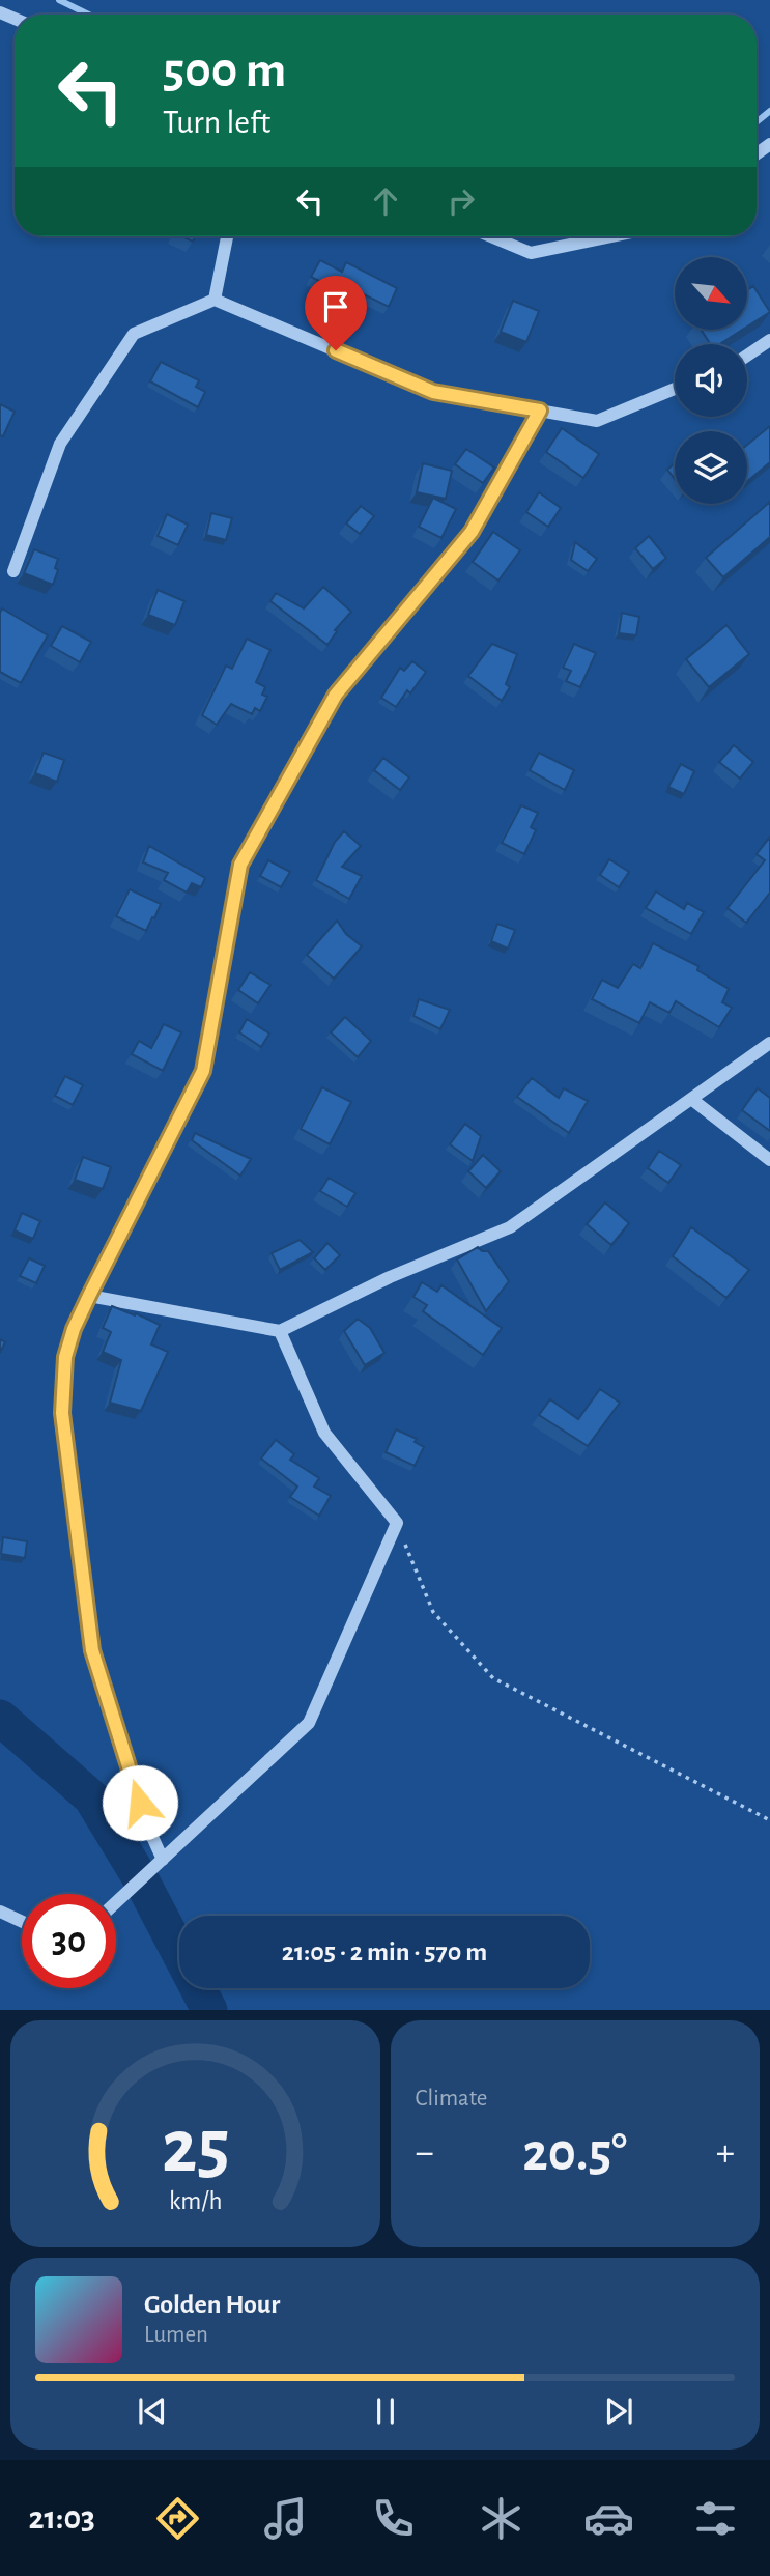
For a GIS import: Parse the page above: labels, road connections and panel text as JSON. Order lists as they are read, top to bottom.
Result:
{
  "north": "bottom right",
  "page": {
    "turn": ["500 m", "Turn left"],
    "limit": "30",
    "trip": "21:05 · 2 min · 570 m",
    "tile": "Climate",
    "heat": ["−", "20.5°", "+"],
    "song": ["Golden Hour", "Lumen"],
    "tabs": "21:03",
    "gauge": ["25", "km/h"]
  }
}
